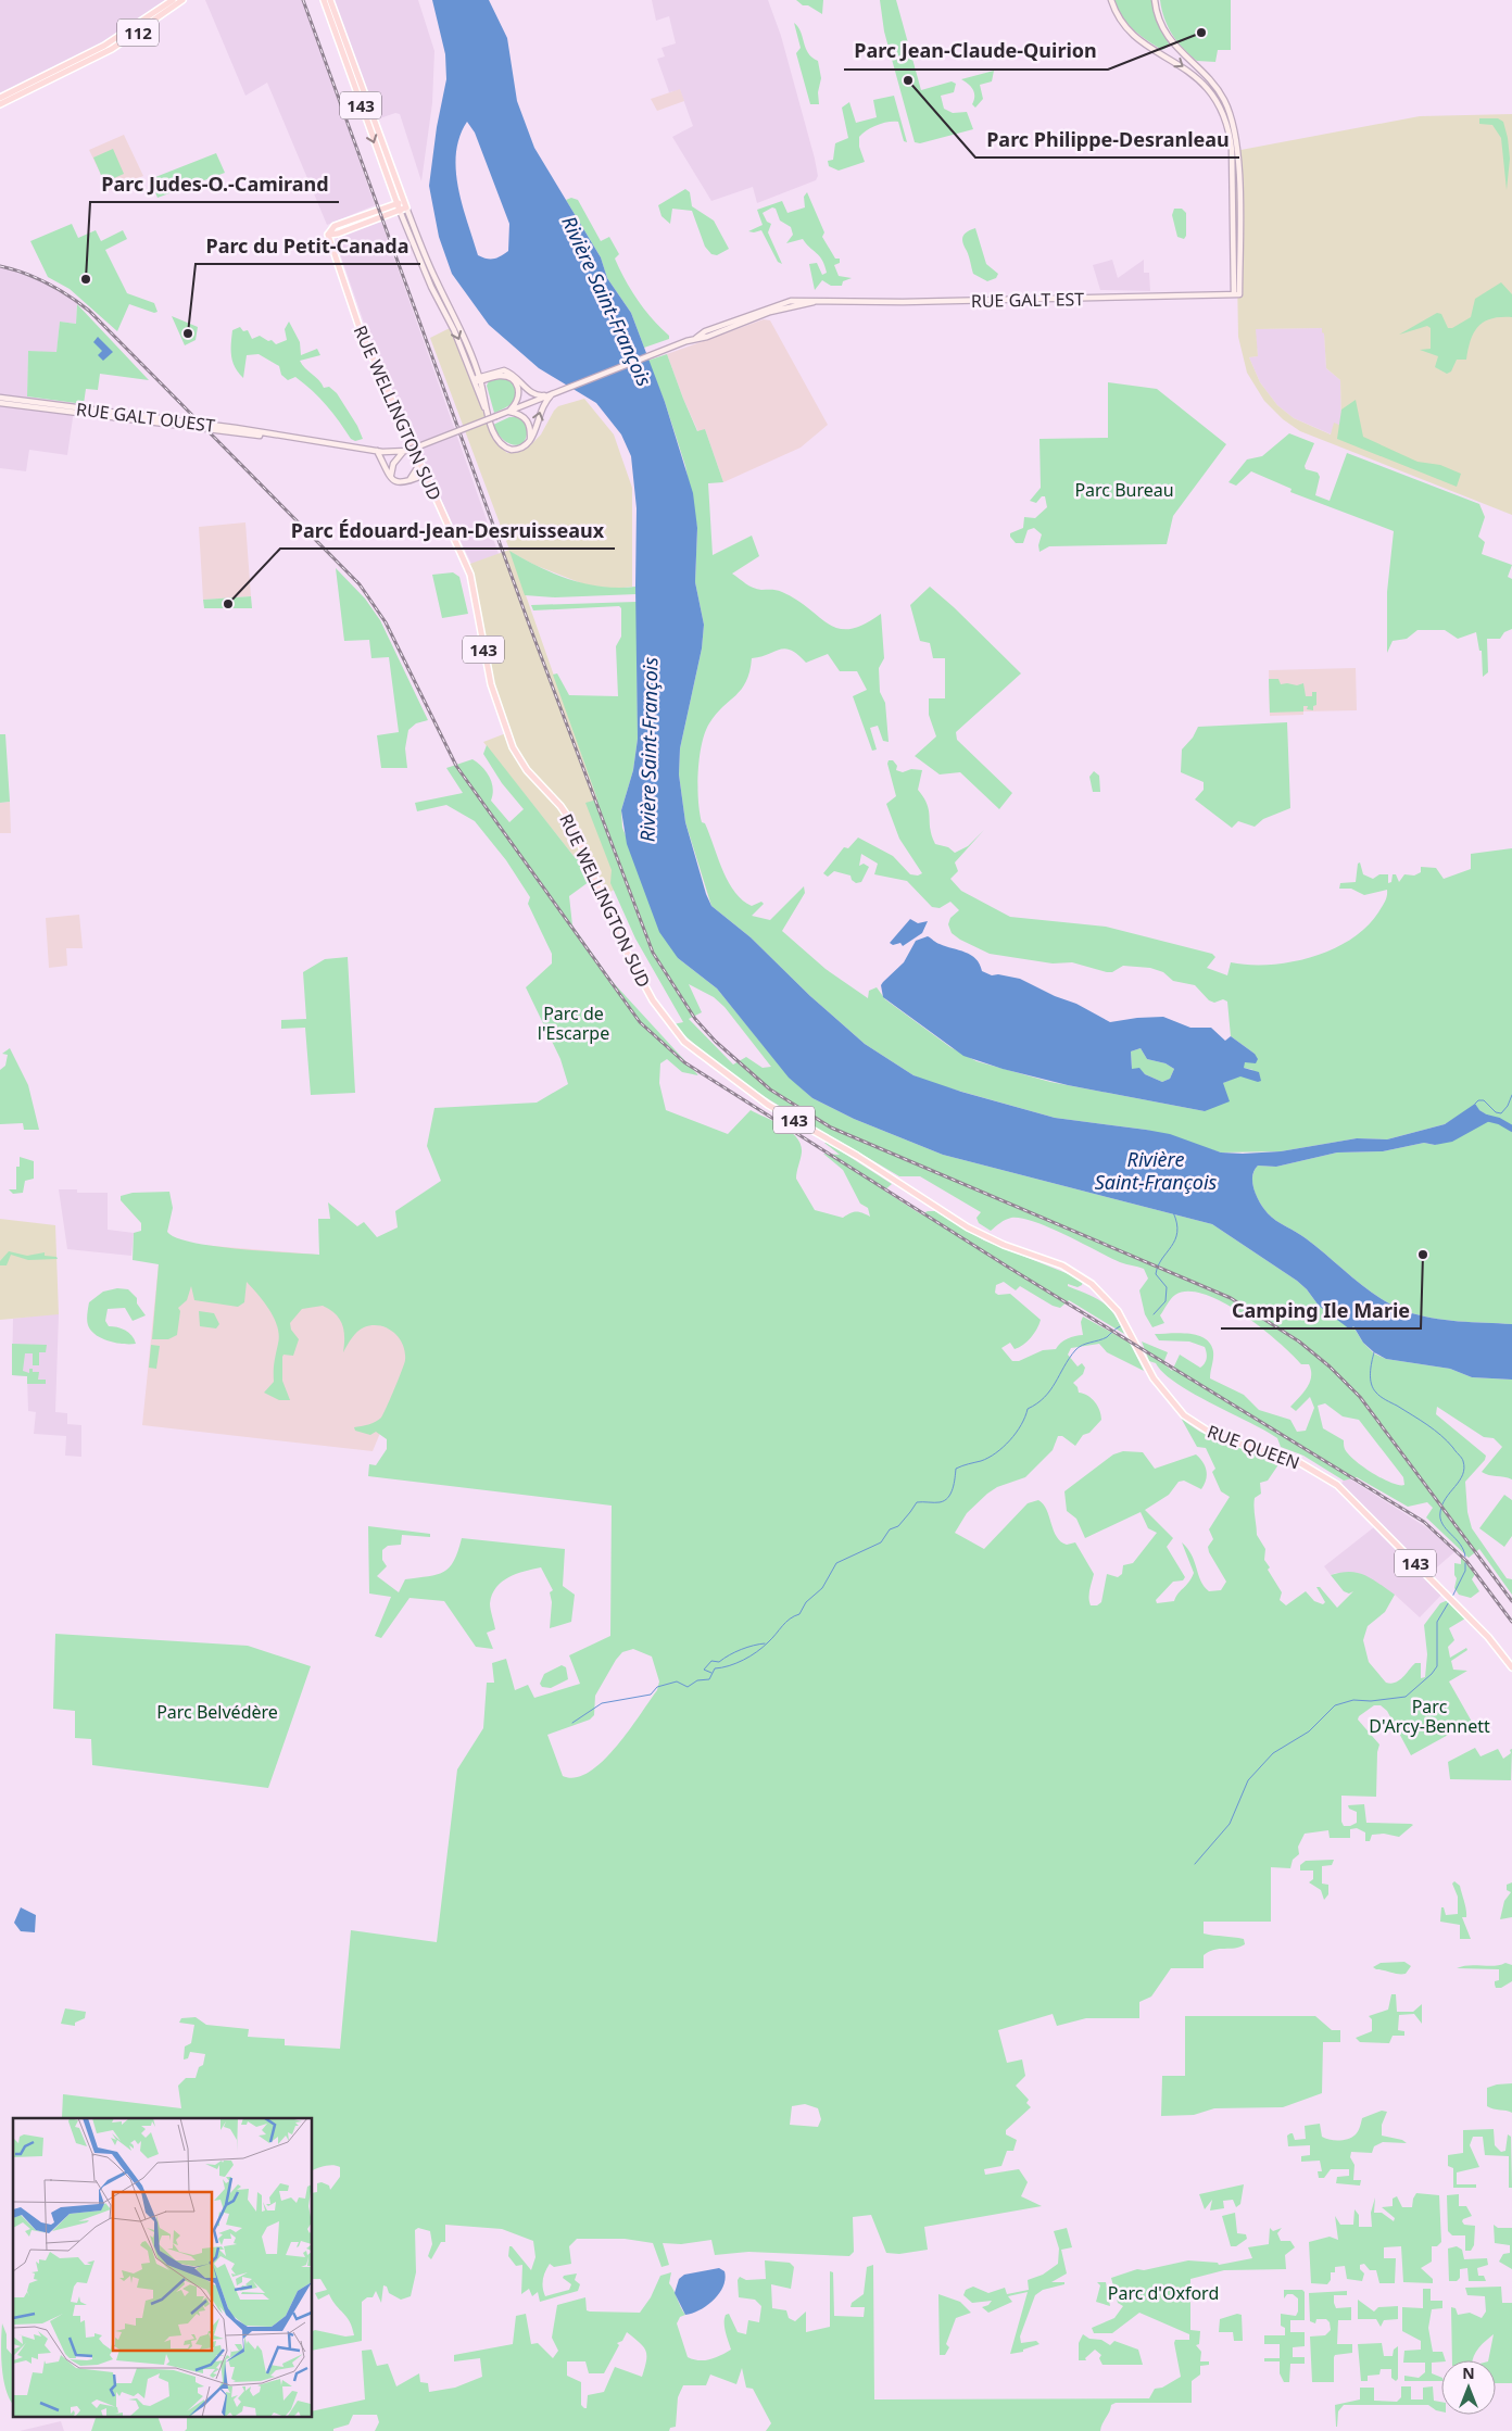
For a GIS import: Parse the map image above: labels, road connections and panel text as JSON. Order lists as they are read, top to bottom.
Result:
{
  "streets": {
    "main road": [
      "112",
      "143",
      "RUE GALT EST",
      "RUE WELLINGTON SUD",
      "RUE GALT OUEST",
      "RUE QUEEN"
    ]
  },
  "crossings": [
    ["143", "RUE WELLINGTON SUD"],
    ["RUE GALT EST", "RUE GALT OUEST"],
    ["RUE WELLINGTON SUD", "RUE QUEEN"]
  ],
  "water": ["Rivière Saint-François"],
  "parks": [
    "Parc Bureau",
    "Parc de l'Escarpe",
    "Parc D'Arcy-Bennett",
    "Parc Belvédère",
    "Parc d'Oxford"
  ],
  "places": [
    "Parc Jean-Claude-Quirion",
    "Parc Philippe-Desranleau",
    "Parc Judes-O.-Camirand",
    "Parc du Petit-Canada",
    "Parc Édouard-Jean-Desruisseaux",
    "Camping Ile Marie"
  ],
  "north": "top"
}
